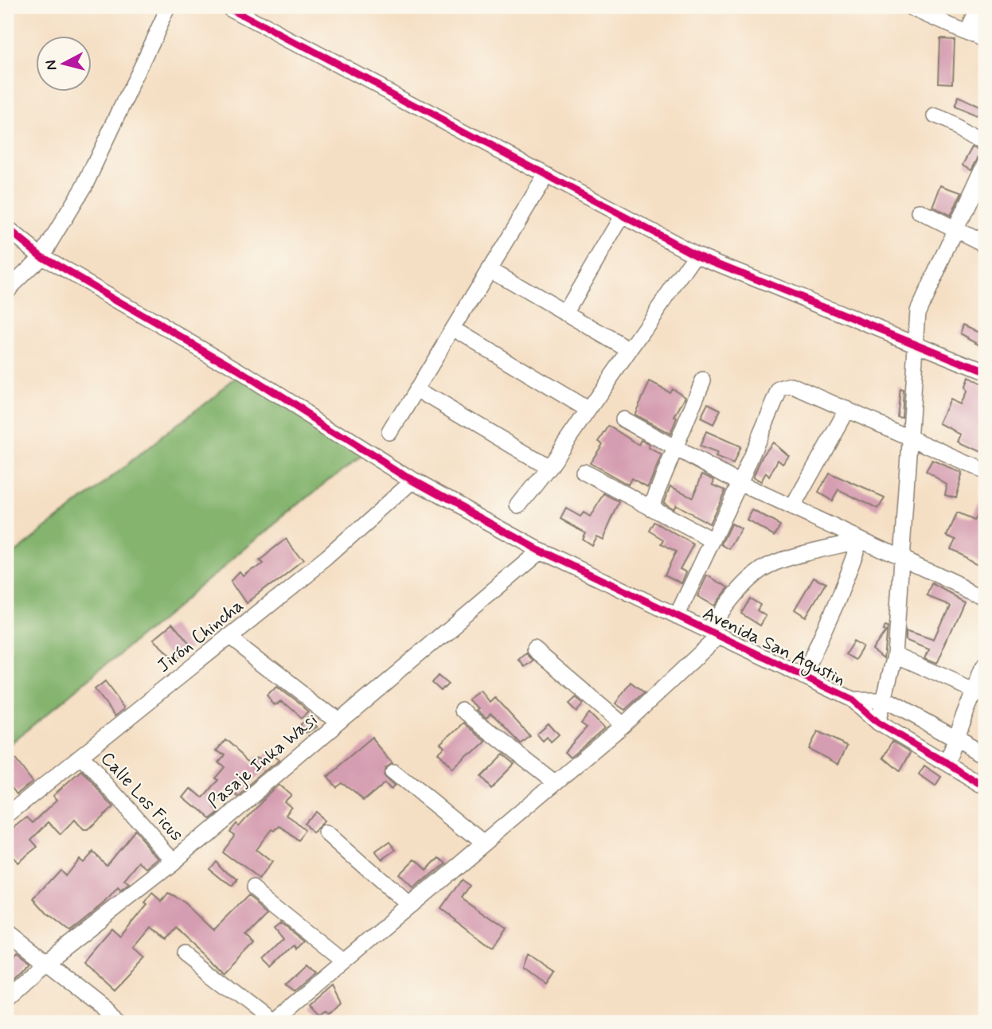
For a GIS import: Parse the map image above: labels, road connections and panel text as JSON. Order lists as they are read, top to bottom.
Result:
{
  "streets": {
    "street": [
      "Jirón Chincha",
      "Avenida San Agustin",
      "Pasaje Inka Wasi",
      "Calle Los Ficus"
    ]
  },
  "crossings": [
    ["Jirón Chincha", "Avenida San Agustin"],
    ["Jirón Chincha", "Calle Los Ficus"],
    ["Avenida San Agustin", "Pasaje Inka Wasi"],
    ["Pasaje Inka Wasi", "Calle Los Ficus"]
  ],
  "north": "left"
}
